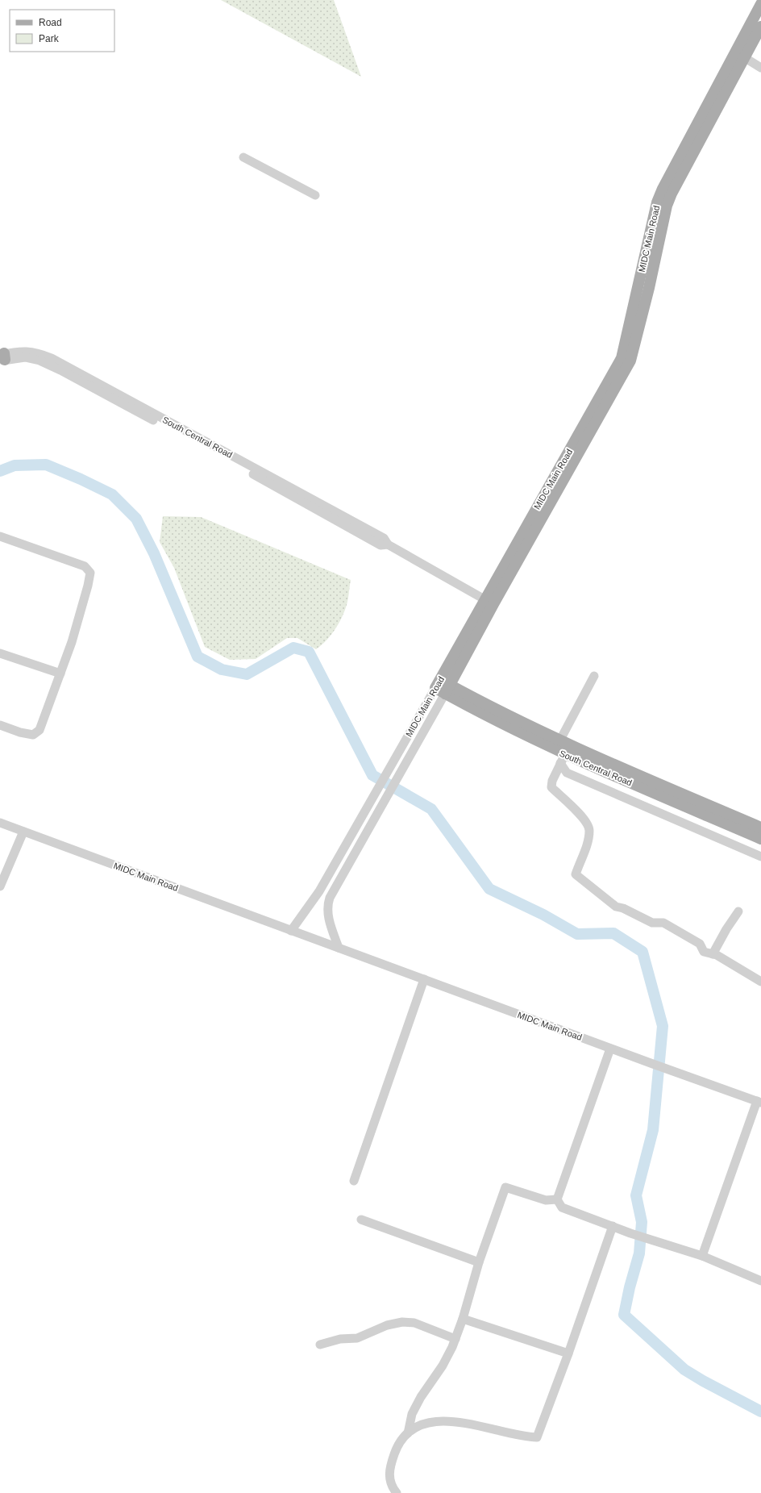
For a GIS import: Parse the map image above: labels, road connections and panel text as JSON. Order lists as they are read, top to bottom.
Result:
{
  "streets": {
    "main road": ["MIDC Main Road", "South Central Road"]
  },
  "crossings": [
    ["MIDC Main Road", "South Central Road"]
  ],
  "legend": ["Road", "Park"]
}
